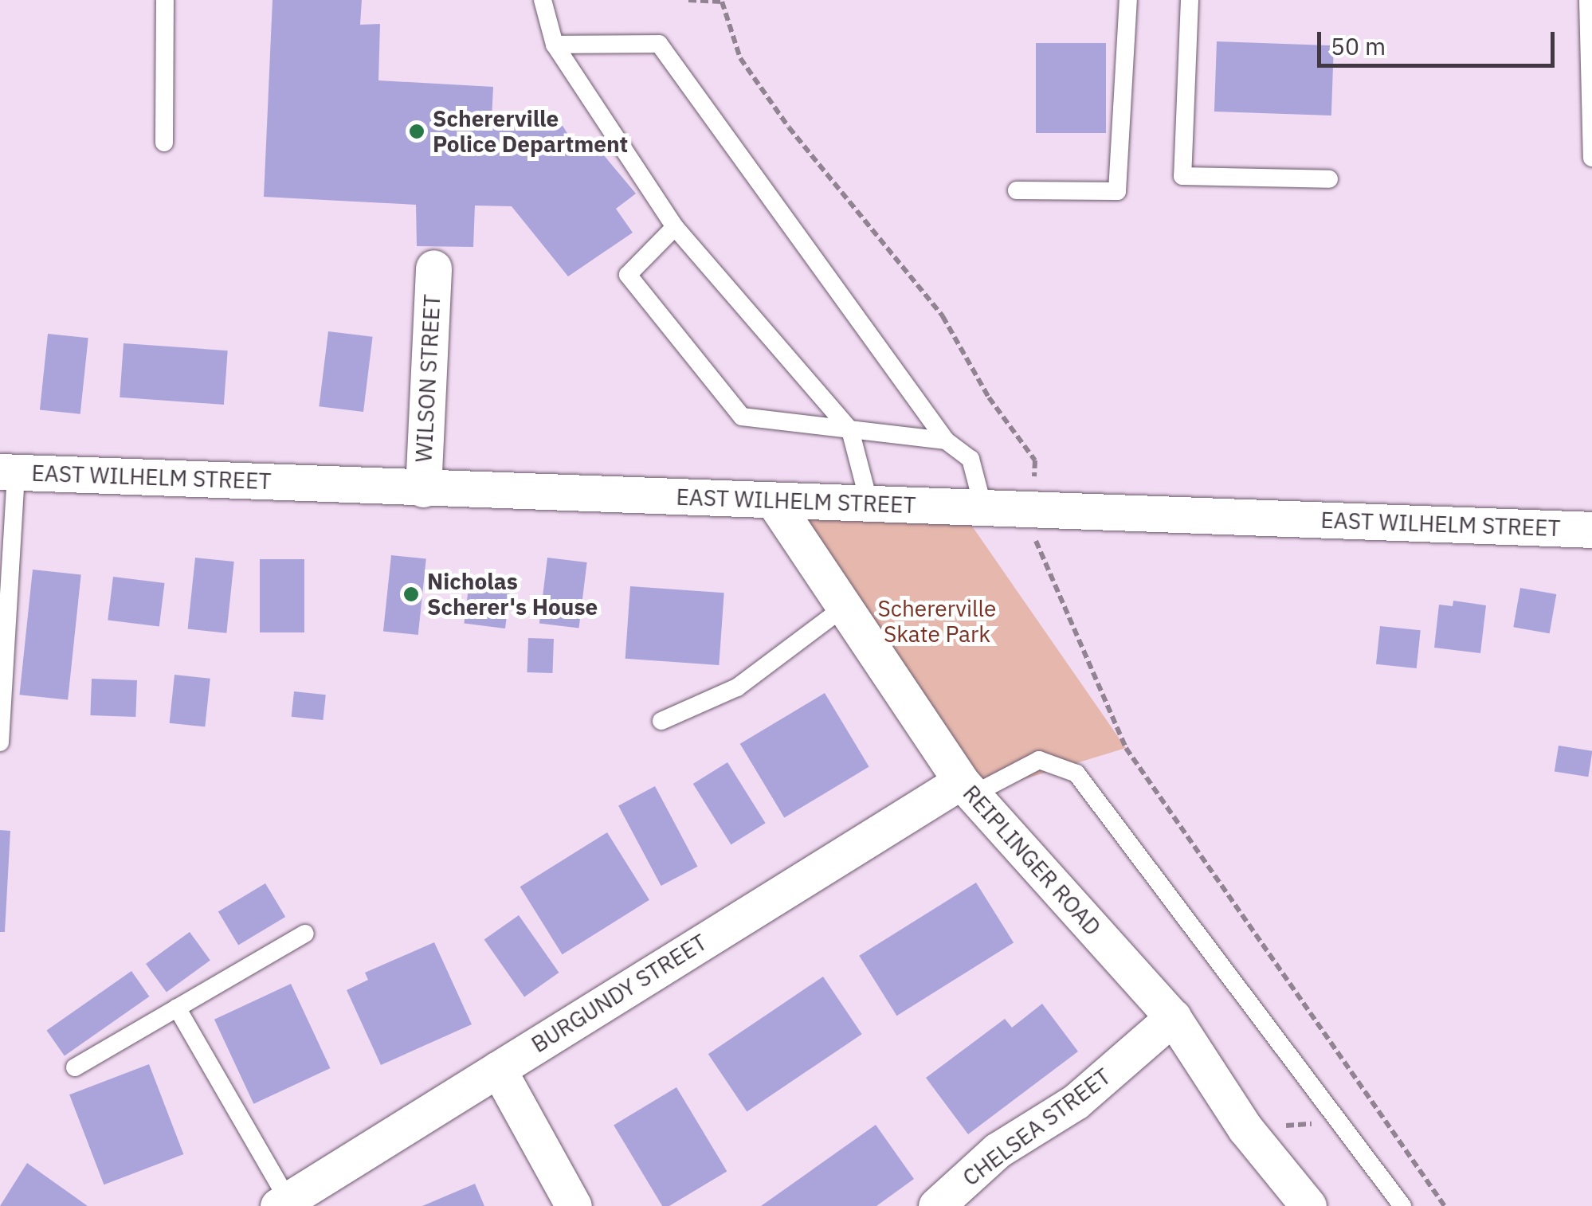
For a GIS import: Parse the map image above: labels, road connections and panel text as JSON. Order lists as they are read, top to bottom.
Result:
{
  "streets": {
    "street": [
      "WILSON STREET",
      "EAST WILHELM STREET",
      "REIPLINGER ROAD",
      "BURGUNDY STREET",
      "CHELSEA STREET"
    ]
  },
  "crossings": [
    ["WILSON STREET", "EAST WILHELM STREET"],
    ["EAST WILHELM STREET", "REIPLINGER ROAD"],
    ["REIPLINGER ROAD", "BURGUNDY STREET"],
    ["REIPLINGER ROAD", "CHELSEA STREET"]
  ],
  "parks": ["Schererville Skate Park"],
  "places": ["Schererville Police Department", "Nicholas Scherer's House"],
  "scale_bar": "50 m"
}
